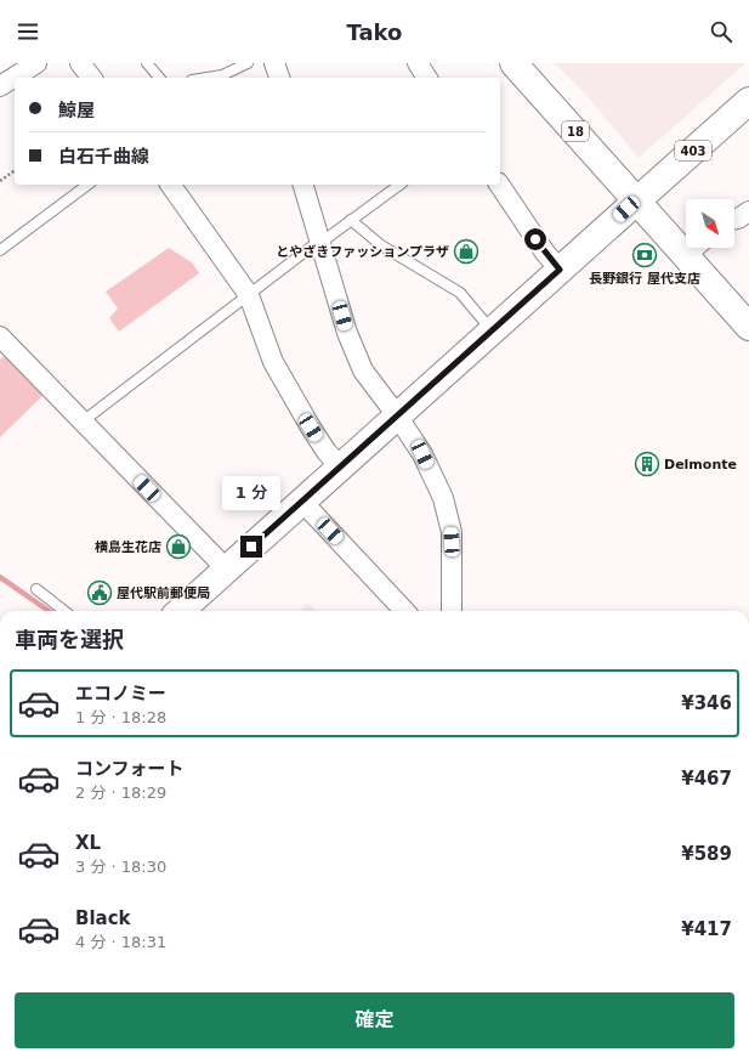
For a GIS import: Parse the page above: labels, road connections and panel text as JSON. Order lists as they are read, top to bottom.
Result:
{
  "streets": {
    "main road": ["18", "403"]
  },
  "crossings": [
    ["18", "403"]
  ],
  "places": {
    "shop": ["とやざきファッションプラザ", "横島生花店"],
    "bank": ["長野銀行 屋代支店"],
    "building": ["Delmonte"],
    "public building": ["屋代駅前郵便局"]
  },
  "north": "bottom right",
  "page": {
    "header": "Tako",
    "banner": ["鯨屋", "白石千曲線"],
    "bubble": "1 分",
    "heading": "車両を選択",
    "list": [
      {
        "name": "エコノミー",
        "note": "1 分 · 18:28",
        "value": "¥346"
      },
      {
        "name": "コンフォート",
        "note": "2 分 · 18:29",
        "value": "¥467"
      },
      {
        "name": "XL",
        "note": "3 分 · 18:30",
        "value": "¥589"
      },
      {
        "name": "Black",
        "note": "4 分 · 18:31",
        "value": "¥417"
      }
    ],
    "buttons": "確定"
  }
}
